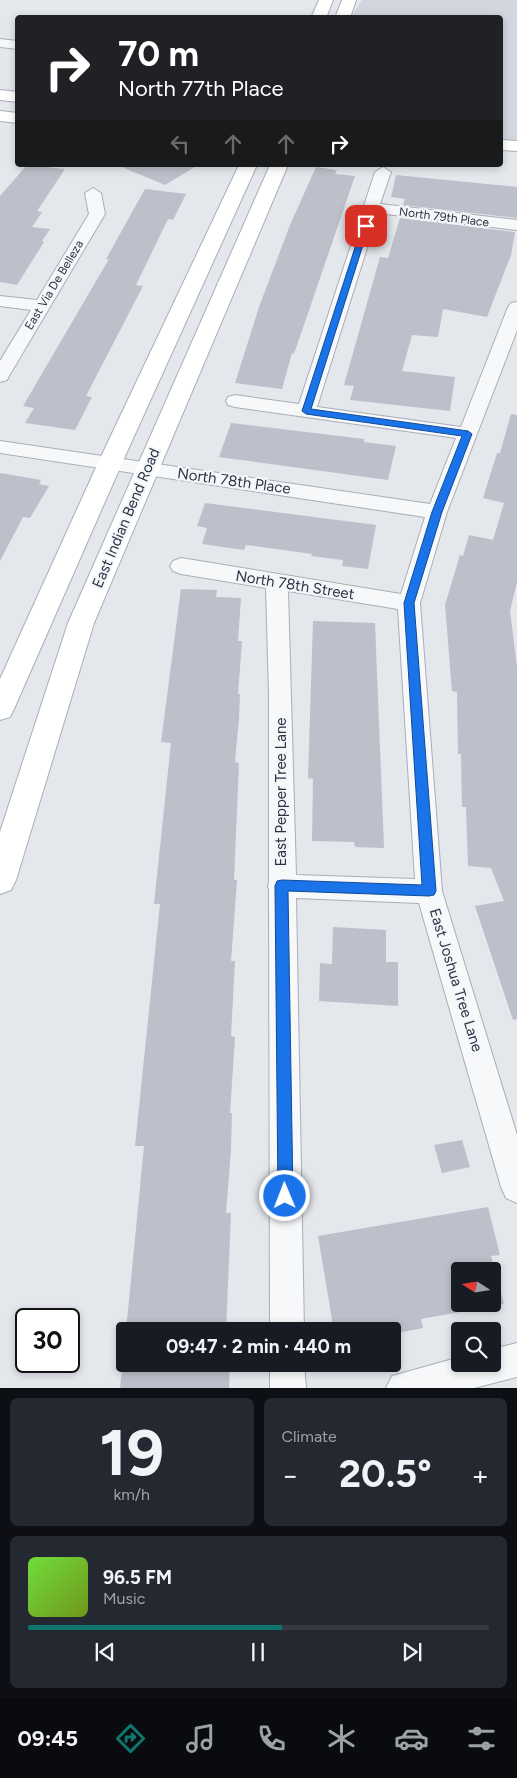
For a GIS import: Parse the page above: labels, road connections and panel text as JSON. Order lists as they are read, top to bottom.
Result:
{
  "streets": {
    "main road": ["East Indian Bend Road"],
    "street": [
      "North 79th Place",
      "East Via De Belleza",
      "North 78th Place",
      "North 78th Street",
      "East Pepper Tree Lane",
      "East Joshua Tree Lane"
    ]
  },
  "crossings": [
    ["North 78th Place", "East Indian Bend Road"],
    ["North 78th Place", "East Joshua Tree Lane"],
    ["North 78th Street", "East Pepper Tree Lane"],
    ["North 78th Street", "East Joshua Tree Lane"]
  ],
  "north": "left",
  "page": {
    "turn": ["70 m", "North 77th Place"],
    "limit": "30",
    "trip": "09:47 · 2 min · 440 m",
    "tile": [
      ["19", "km/h"],
      "Climate"
    ],
    "heat": ["−", "20.5°", "+"],
    "song": ["96.5 FM", "Music"],
    "tabs": "09:45"
  }
}
